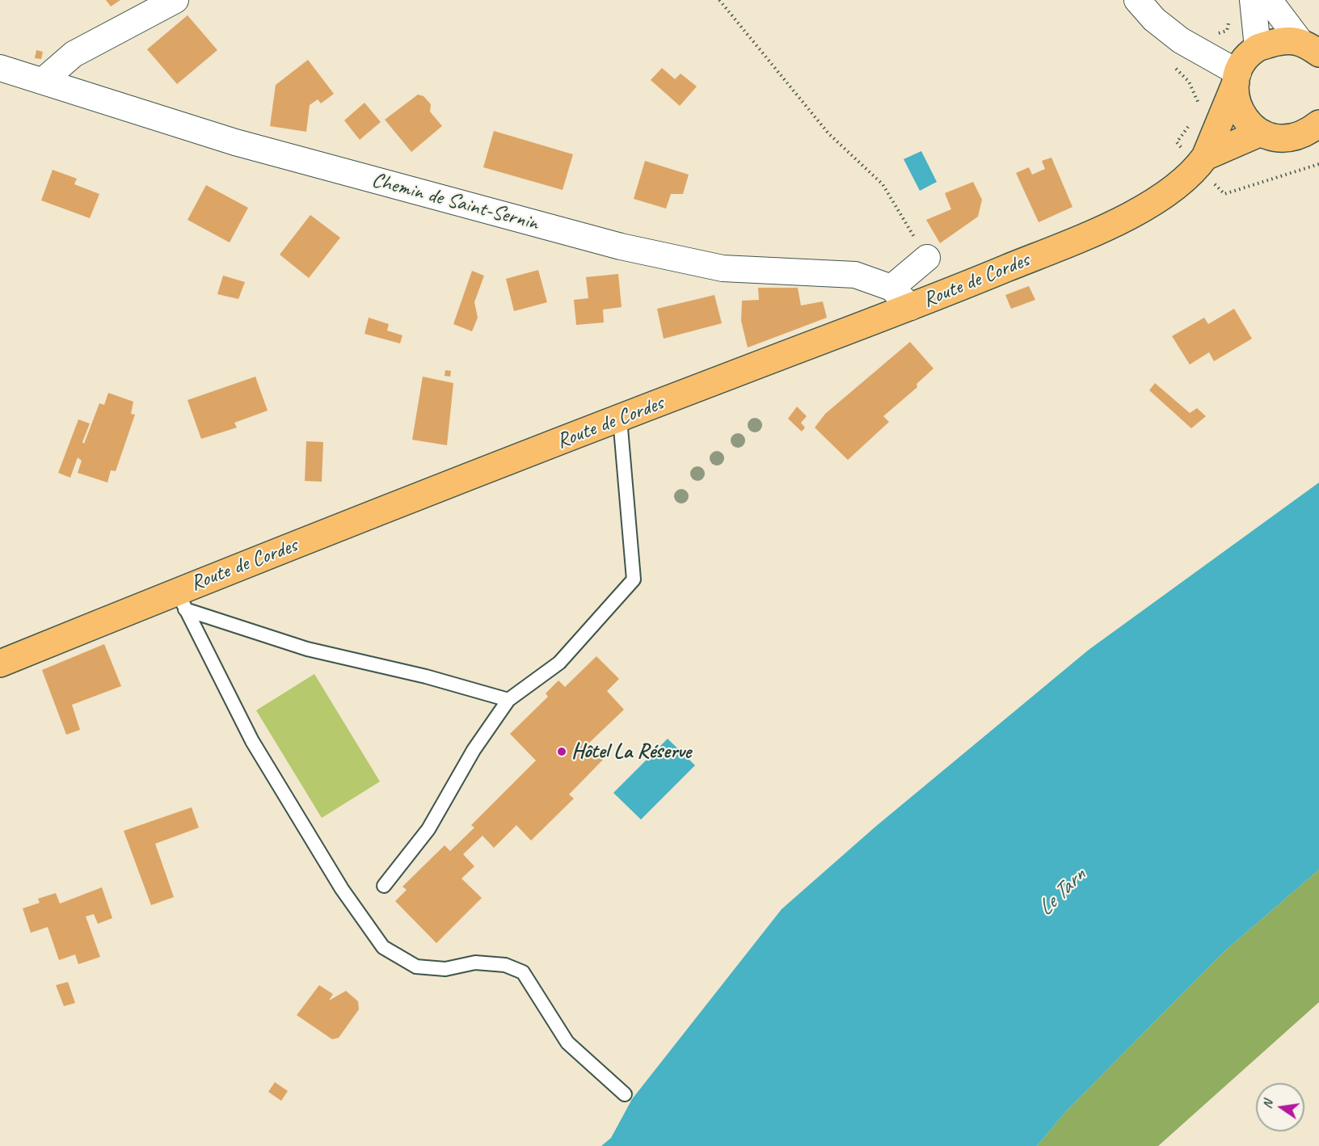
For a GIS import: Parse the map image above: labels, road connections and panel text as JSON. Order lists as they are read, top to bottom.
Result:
{
  "streets": {
    "main road": ["Route de Cordes"],
    "street": ["Chemin de Saint-Sernin"]
  },
  "crossings": [
    ["Chemin de Saint-Sernin", "Route de Cordes"]
  ],
  "water": ["Le Tarn"],
  "places": ["Hôtel La Réserve"],
  "north": "left"
}
